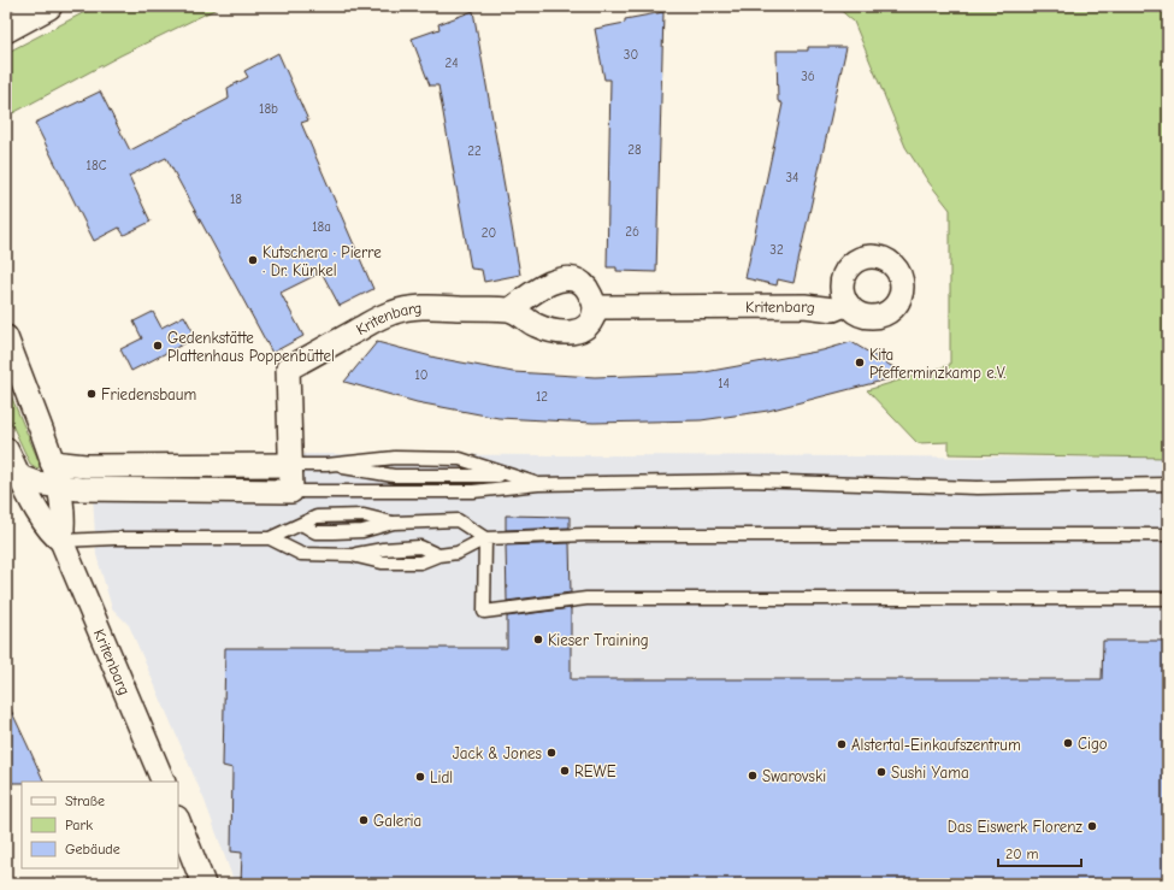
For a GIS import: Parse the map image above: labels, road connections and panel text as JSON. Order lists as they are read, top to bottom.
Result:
{
  "streets": {
    "street": ["Kritenbarg"]
  },
  "places": [
    "Kutschera · Pierre · Dr. Künkel",
    "Gedenkstätte Plattenhaus Poppenbüttel",
    "Kita Pfefferminzkamp e.V.",
    "Friedensbaum",
    "Kieser Training",
    "Cigo",
    "Alstertal-Einkaufszentrum",
    "Jack & Jones",
    "REWE",
    "Sushi Yama",
    "Swarovski",
    "Lidl",
    "Galeria",
    "Das Eiswerk Florenz"
  ],
  "house_numbers": [
    "30",
    "24",
    "36",
    "18b",
    "28",
    "22",
    "18C",
    "34",
    "18",
    "18a",
    "26",
    "20",
    "32",
    "10",
    "14",
    "12"
  ],
  "legend": ["Straße", "Park", "Gebäude"],
  "scale_bar": "20 m"
}
